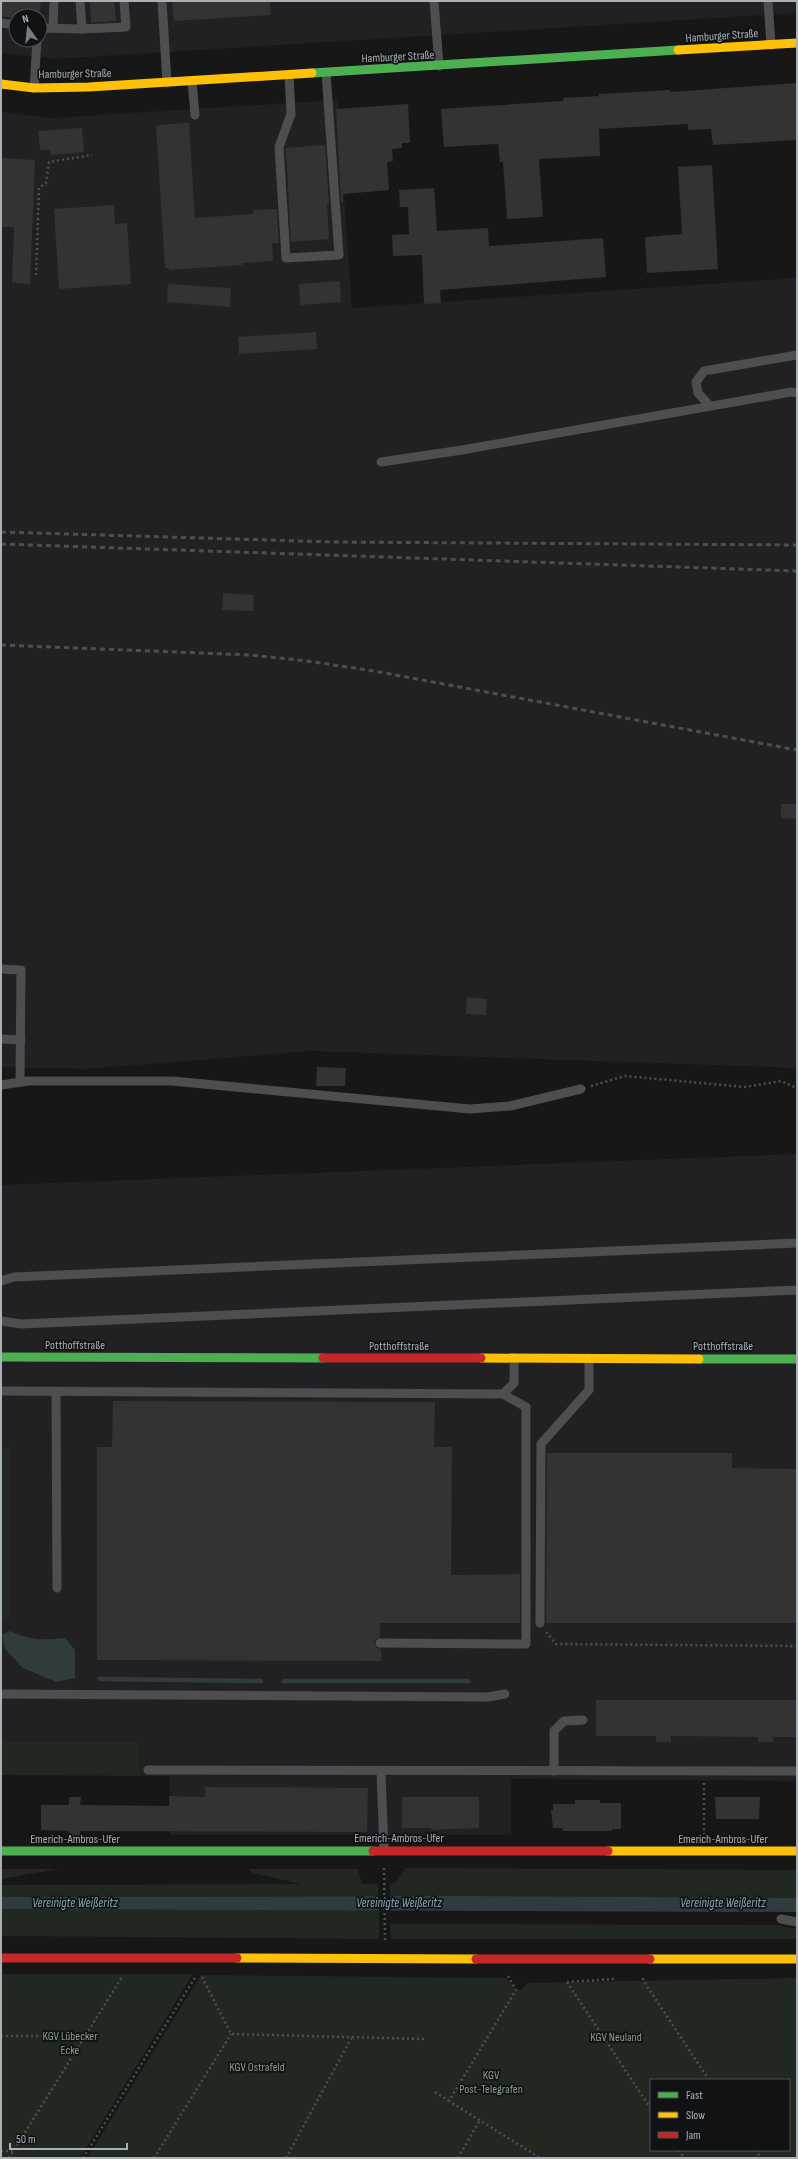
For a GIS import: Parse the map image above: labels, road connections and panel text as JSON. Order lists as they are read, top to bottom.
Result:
{
  "streets": {
    "main road": ["Hamburger Straße", "Potthoffstraße", "Emerich-Ambros-Ufer"]
  },
  "water": ["Vereinigte Weißeritz"],
  "parks": [
    "KGV Lübecker Ecke",
    "KGV Neuland",
    "KGV Ostrafeld",
    "KGV Post-Telegrafen"
  ],
  "legend": ["Fast", "Slow", "Jam"],
  "scale_bar": "50 m",
  "north": "top"
}
